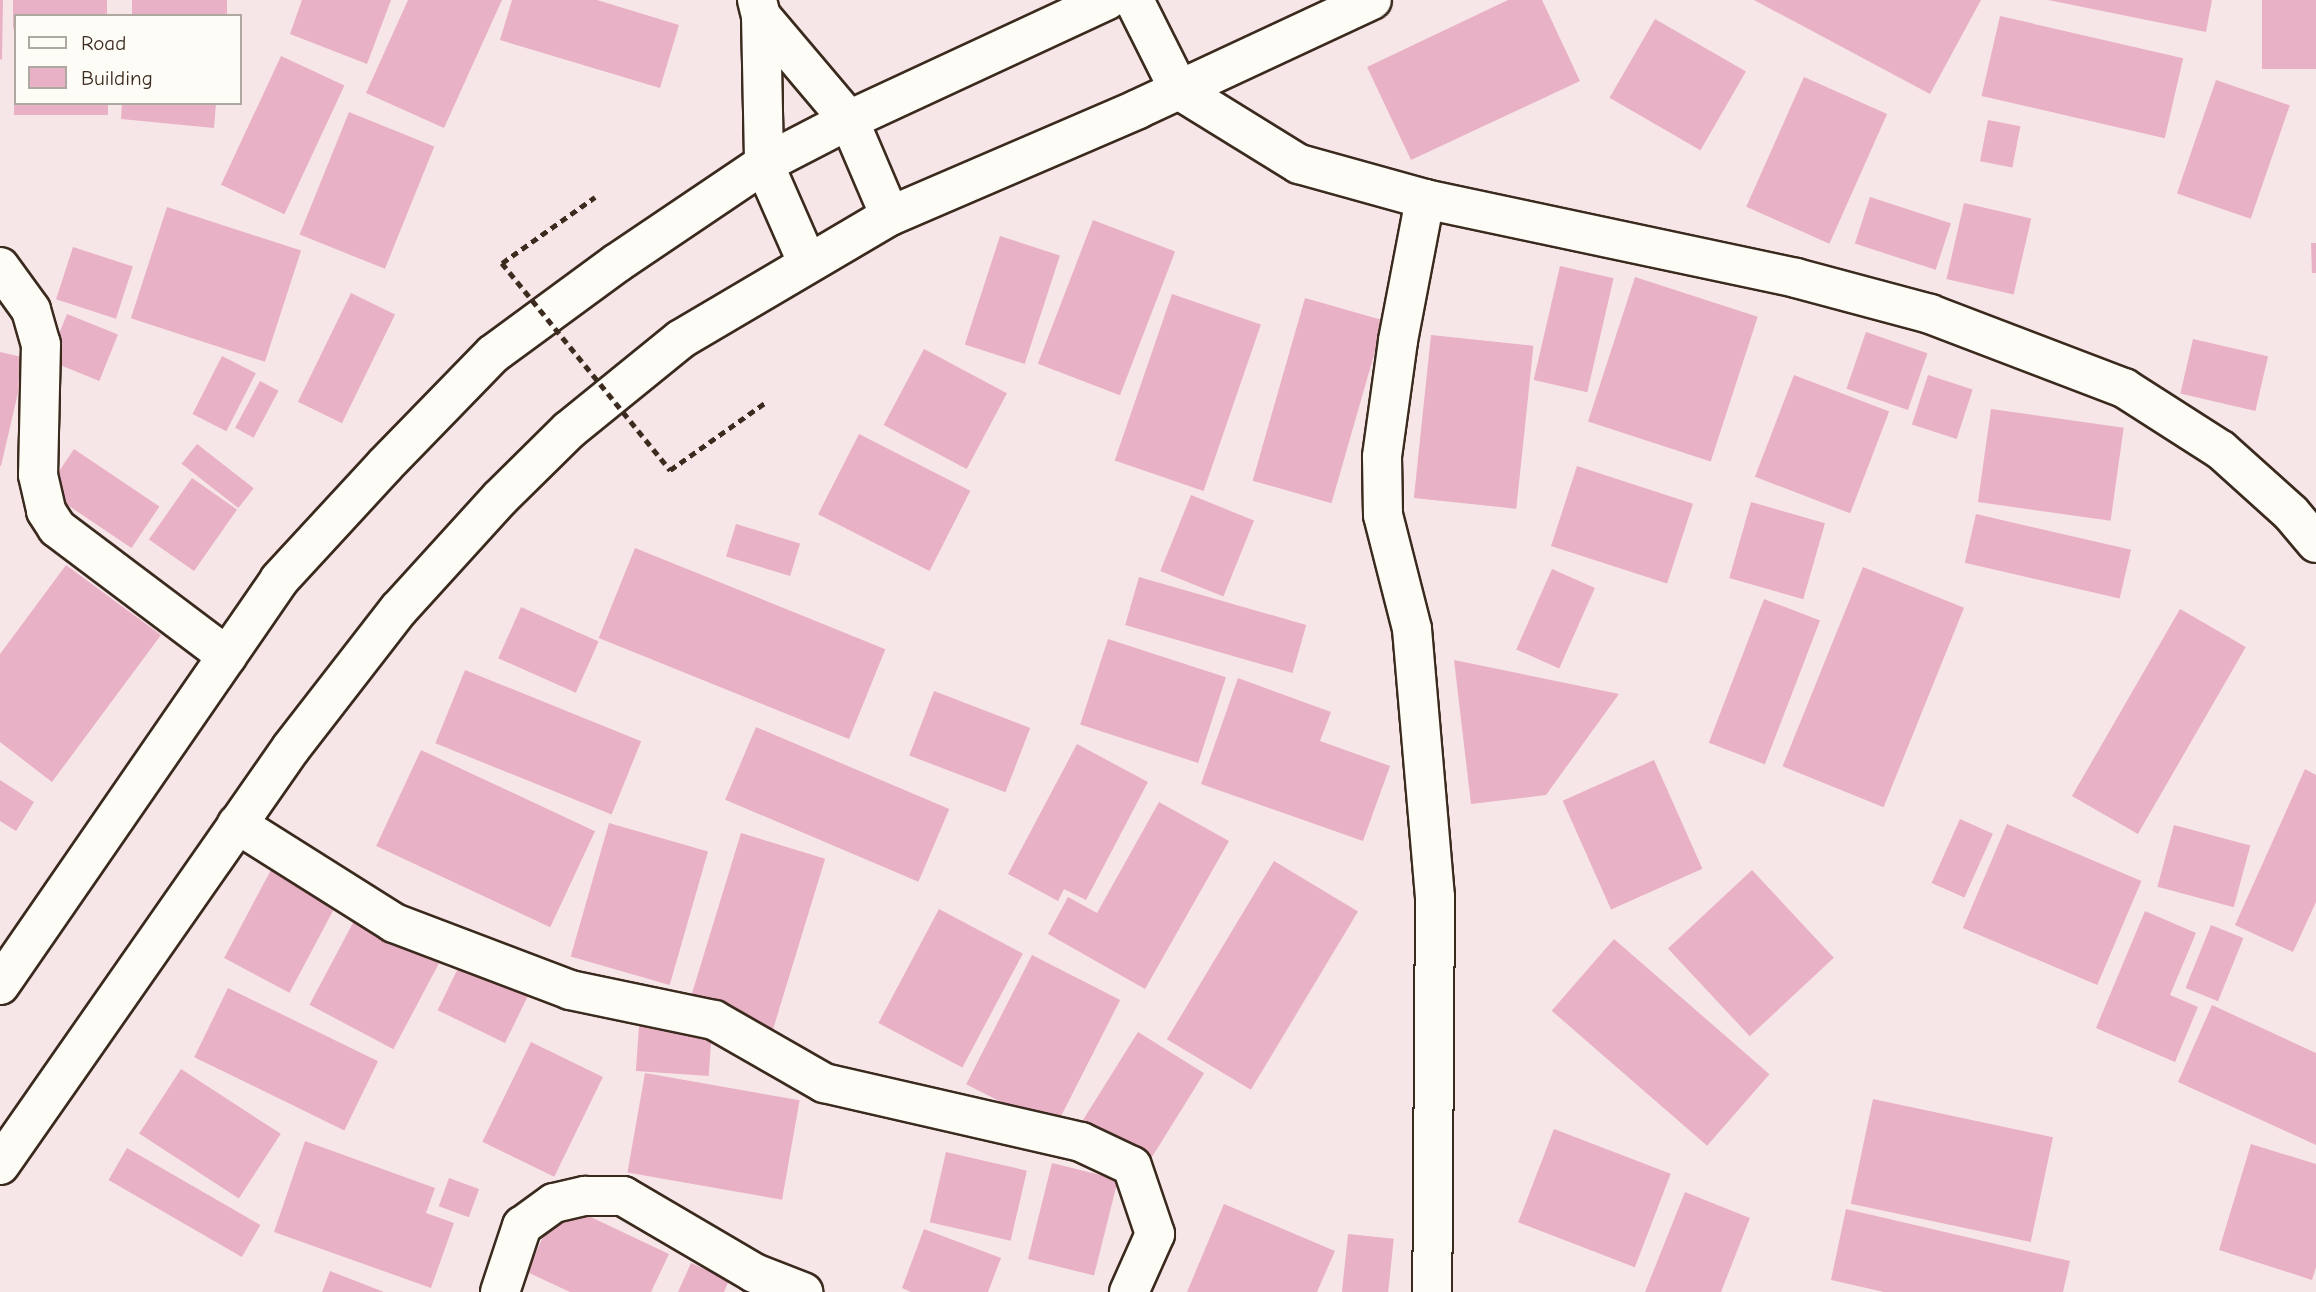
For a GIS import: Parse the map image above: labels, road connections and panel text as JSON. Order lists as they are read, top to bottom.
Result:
{
  "legend": ["Road", "Building"]
}
